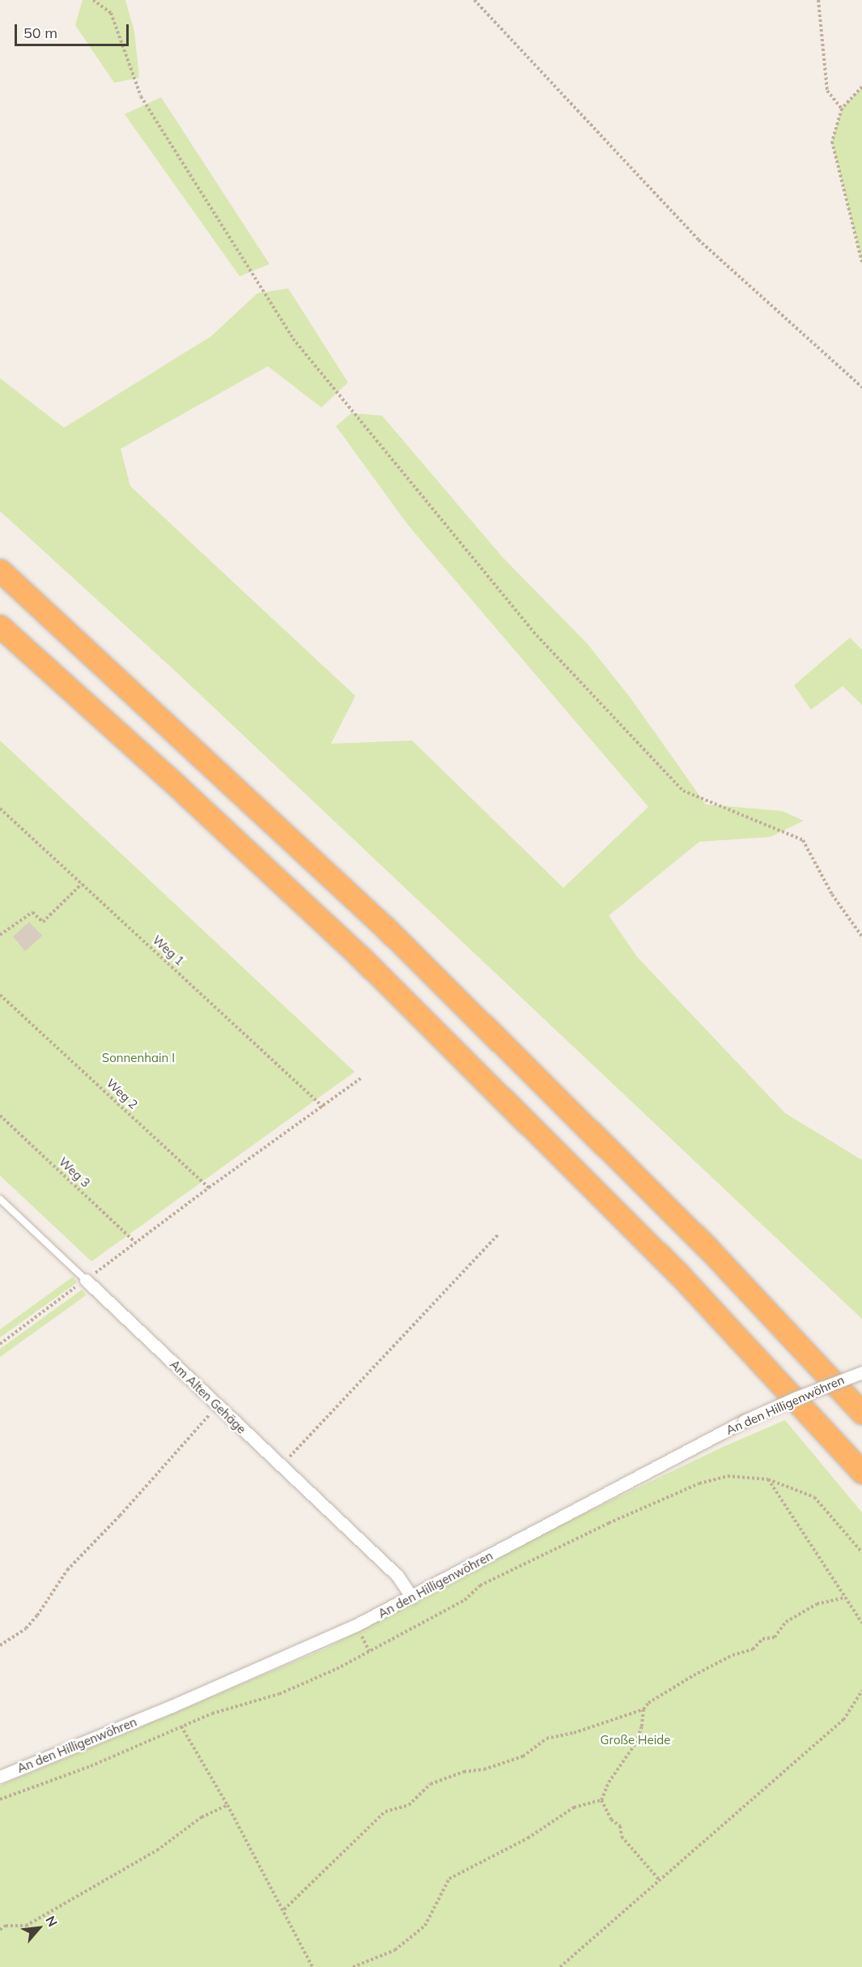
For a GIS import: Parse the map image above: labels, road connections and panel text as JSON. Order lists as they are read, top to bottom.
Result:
{
  "streets": {
    "street": ["Am Alten Gehäge", "An den Hilligenwöhren"],
    "path": ["Weg 1", "Weg 2", "Weg 3"]
  },
  "crossings": [
    ["Am Alten Gehäge", "An den Hilligenwöhren"]
  ],
  "parks": ["Sonnenhain I", "Große Heide"],
  "scale_bar": "50 m",
  "north": "top right"
}
